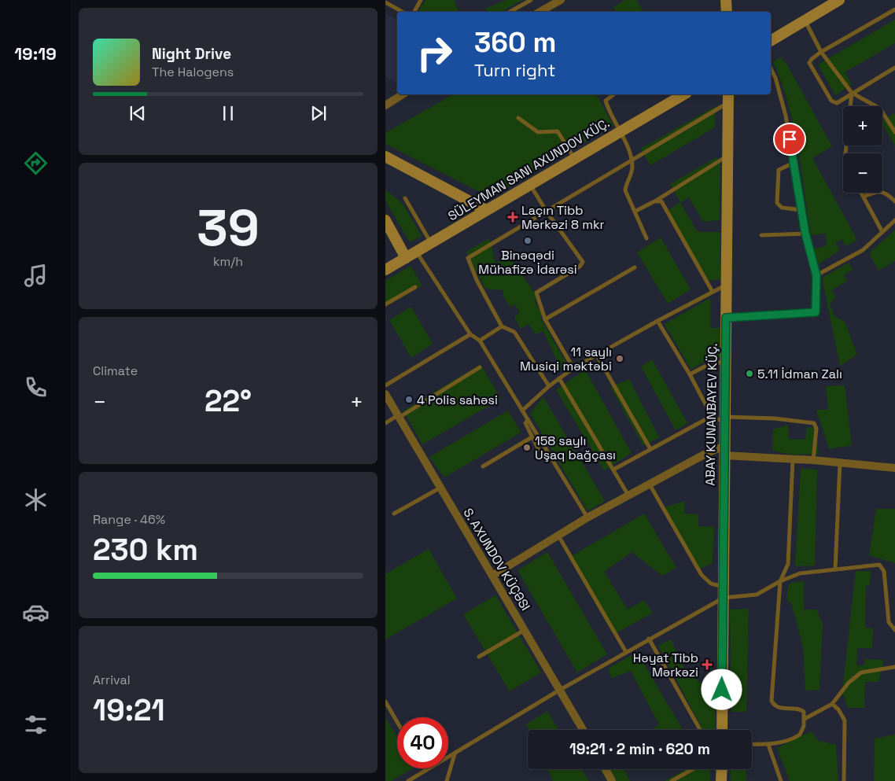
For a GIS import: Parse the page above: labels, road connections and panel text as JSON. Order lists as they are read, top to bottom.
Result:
{
  "streets": {
    "street": ["SÜLEYMAN SANI AXUNDOV KÜÇ.", "ABAY KUNANBAYEV KÜÇ.", "S. AXUNDOV KÜÇƏSI"]
  },
  "places": {
    "health": ["Laçın Tibb Mərkəzi 8 mkr", "Həyat Tibb Mərkəzi"],
    "other": [
      "Binəqədi Mühafizə İdarəsi",
      "11 saylı Musiqi məktəbi",
      "5.11 İdman Zalı",
      "4 Polis sahəsi",
      "158 saylı Uşaq bağçası"
    ]
  },
  "page": {
    "tabs": "19:19",
    "turn": ["360 m", "Turn right"],
    "song": ["Night Drive", "The Halogens"],
    "map_buttons": ["+", "−"],
    "tile": [
      ["39", "km/h"],
      "Climate",
      ["Range · 46%", "230 km"],
      ["Arrival", "19:21"]
    ],
    "heat": ["−", "22°", "+"],
    "limit": "40",
    "trip": "19:21 · 2 min · 620 m"
  }
}
